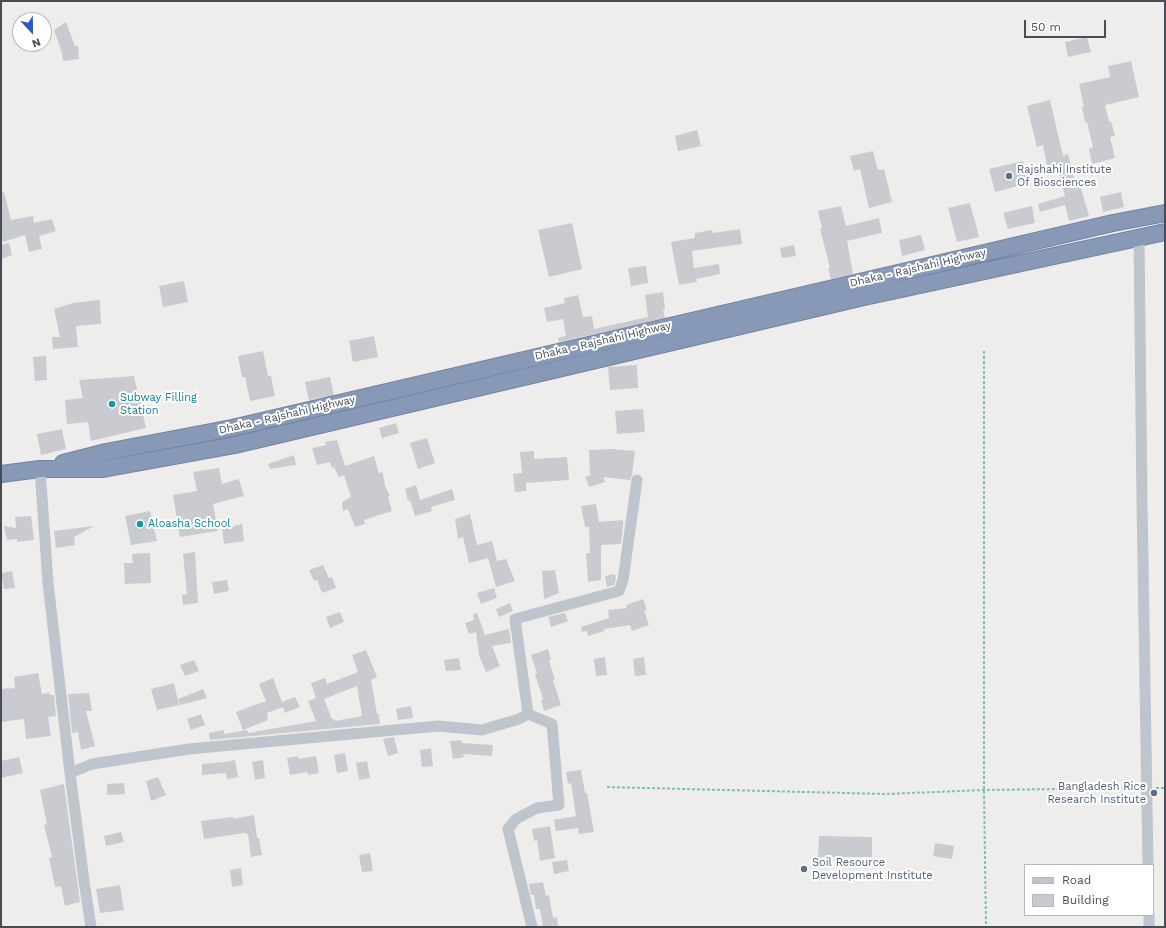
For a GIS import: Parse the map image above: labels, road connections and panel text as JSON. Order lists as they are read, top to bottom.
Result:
{
  "streets": {
    "highway": ["Dhaka - Rajshahi Highway"]
  },
  "places": [
    "Rajshahi Institute Of Biosciences",
    "Subway Filling Station",
    "Aloasha School",
    "Bangladesh Rice Research Institute",
    "Soil Resource Development Institute"
  ],
  "legend": ["Road", "Building"],
  "scale_bar": "50 m",
  "north": "bottom"
}
